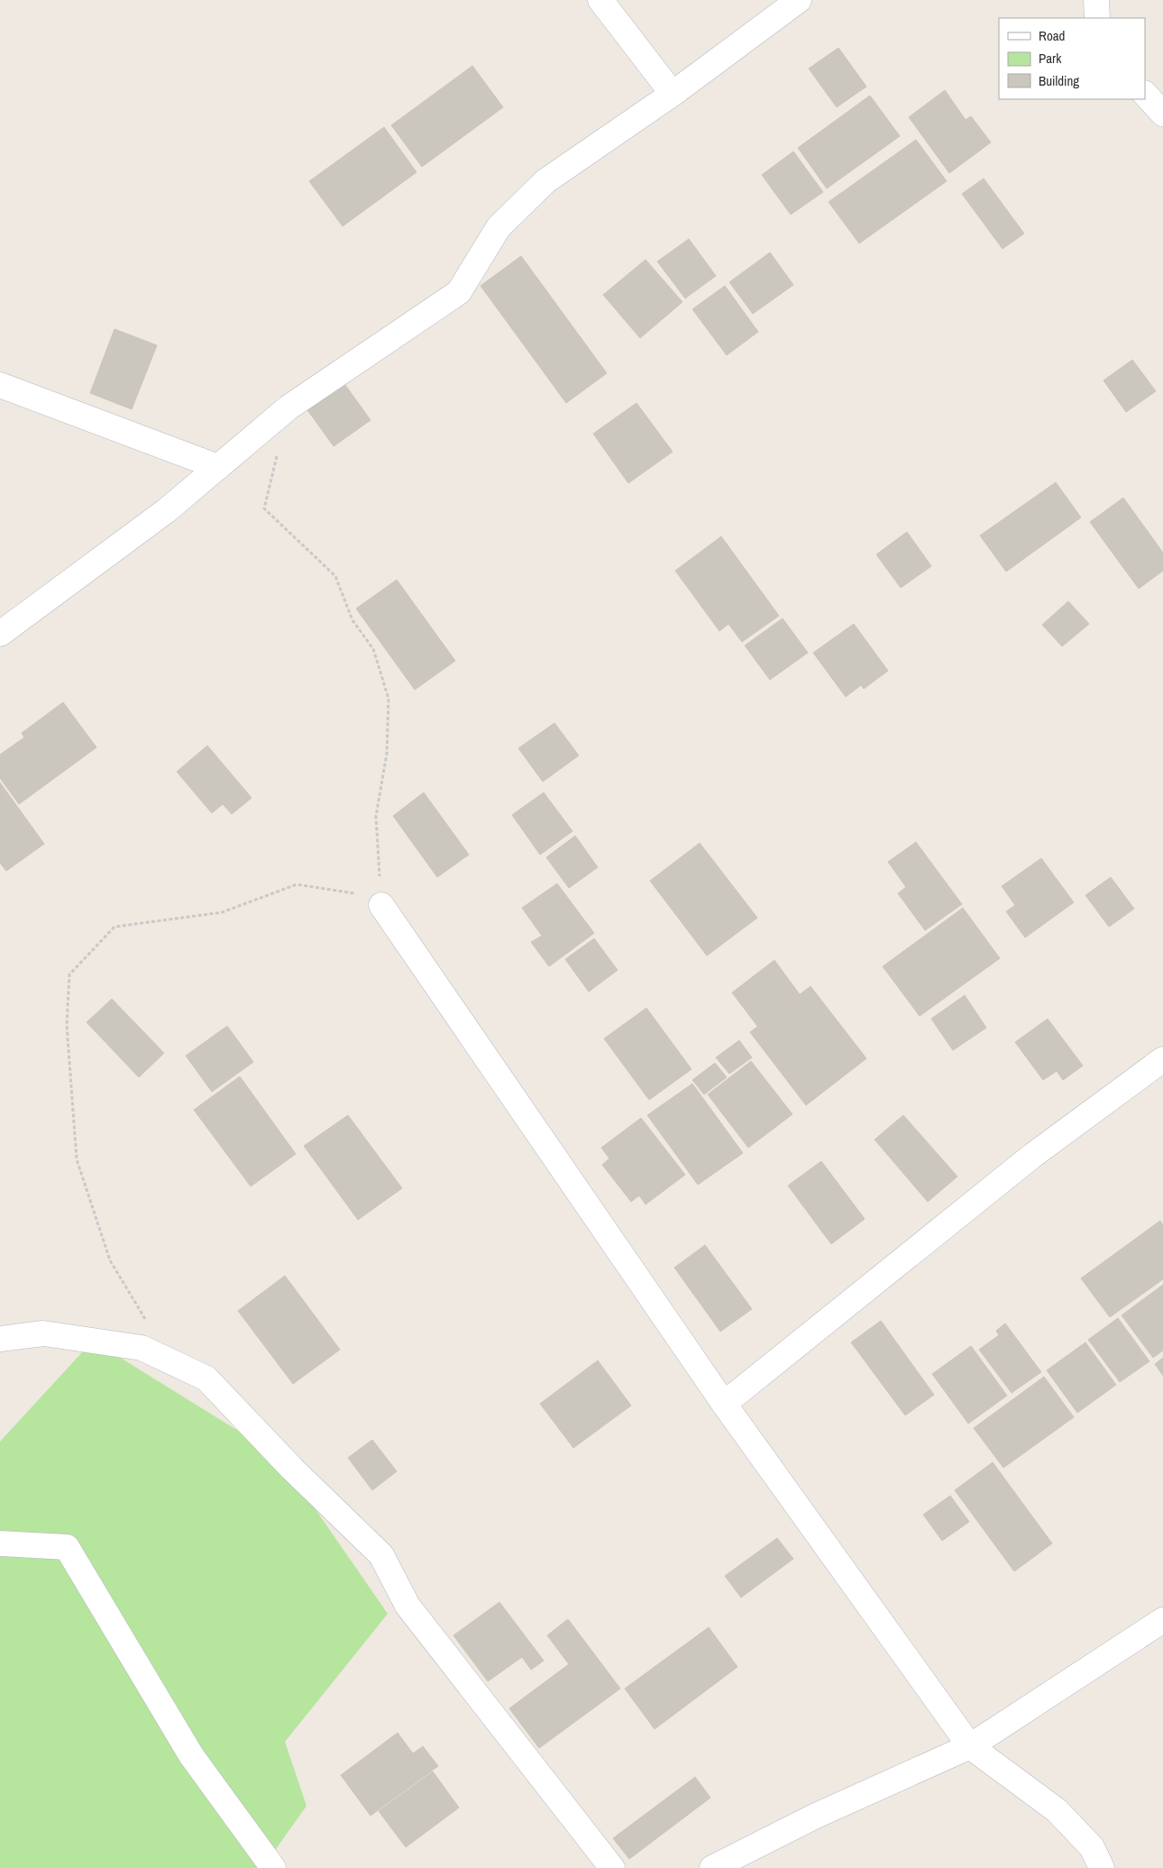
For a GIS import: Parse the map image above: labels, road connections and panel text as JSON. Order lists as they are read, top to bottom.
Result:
{
  "legend": ["Road", "Park", "Building"]
}
